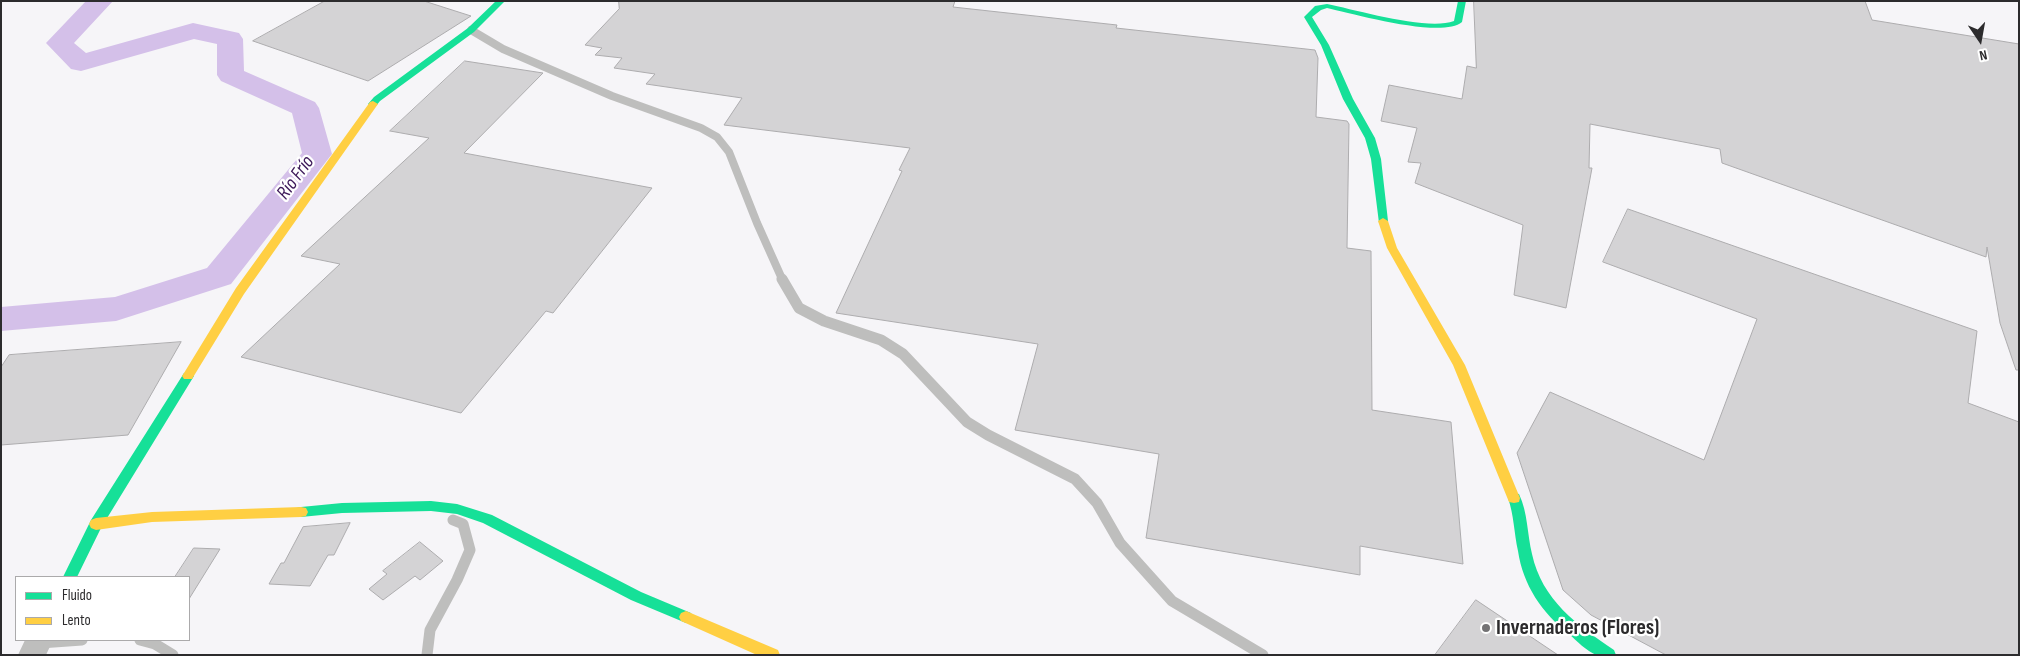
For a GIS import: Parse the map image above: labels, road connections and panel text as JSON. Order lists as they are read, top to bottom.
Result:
{
  "water": ["Río Frío"],
  "places": ["Invernaderos (Flores)"],
  "legend": ["Fluido", "Lento"],
  "north": "bottom"
}
